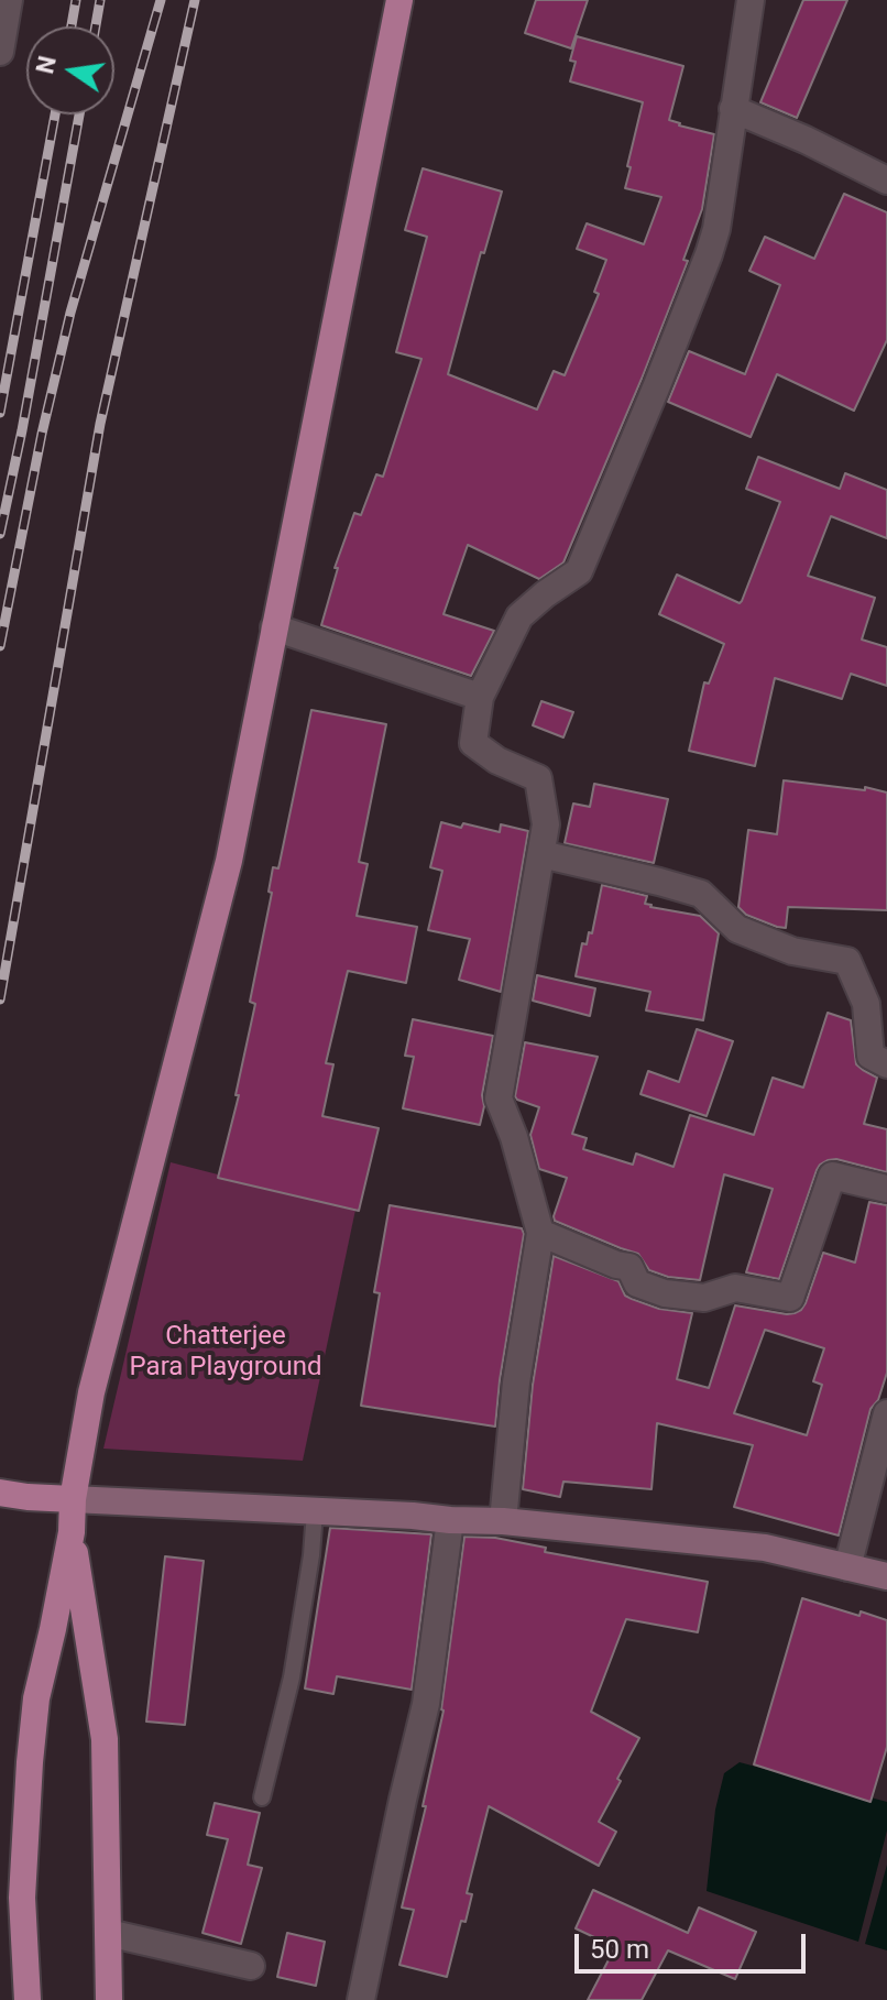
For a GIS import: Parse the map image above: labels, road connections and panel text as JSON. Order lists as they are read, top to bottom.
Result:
{
  "parks": ["Chatterjee Para Playground"],
  "scale_bar": "50 m",
  "north": "left"
}
